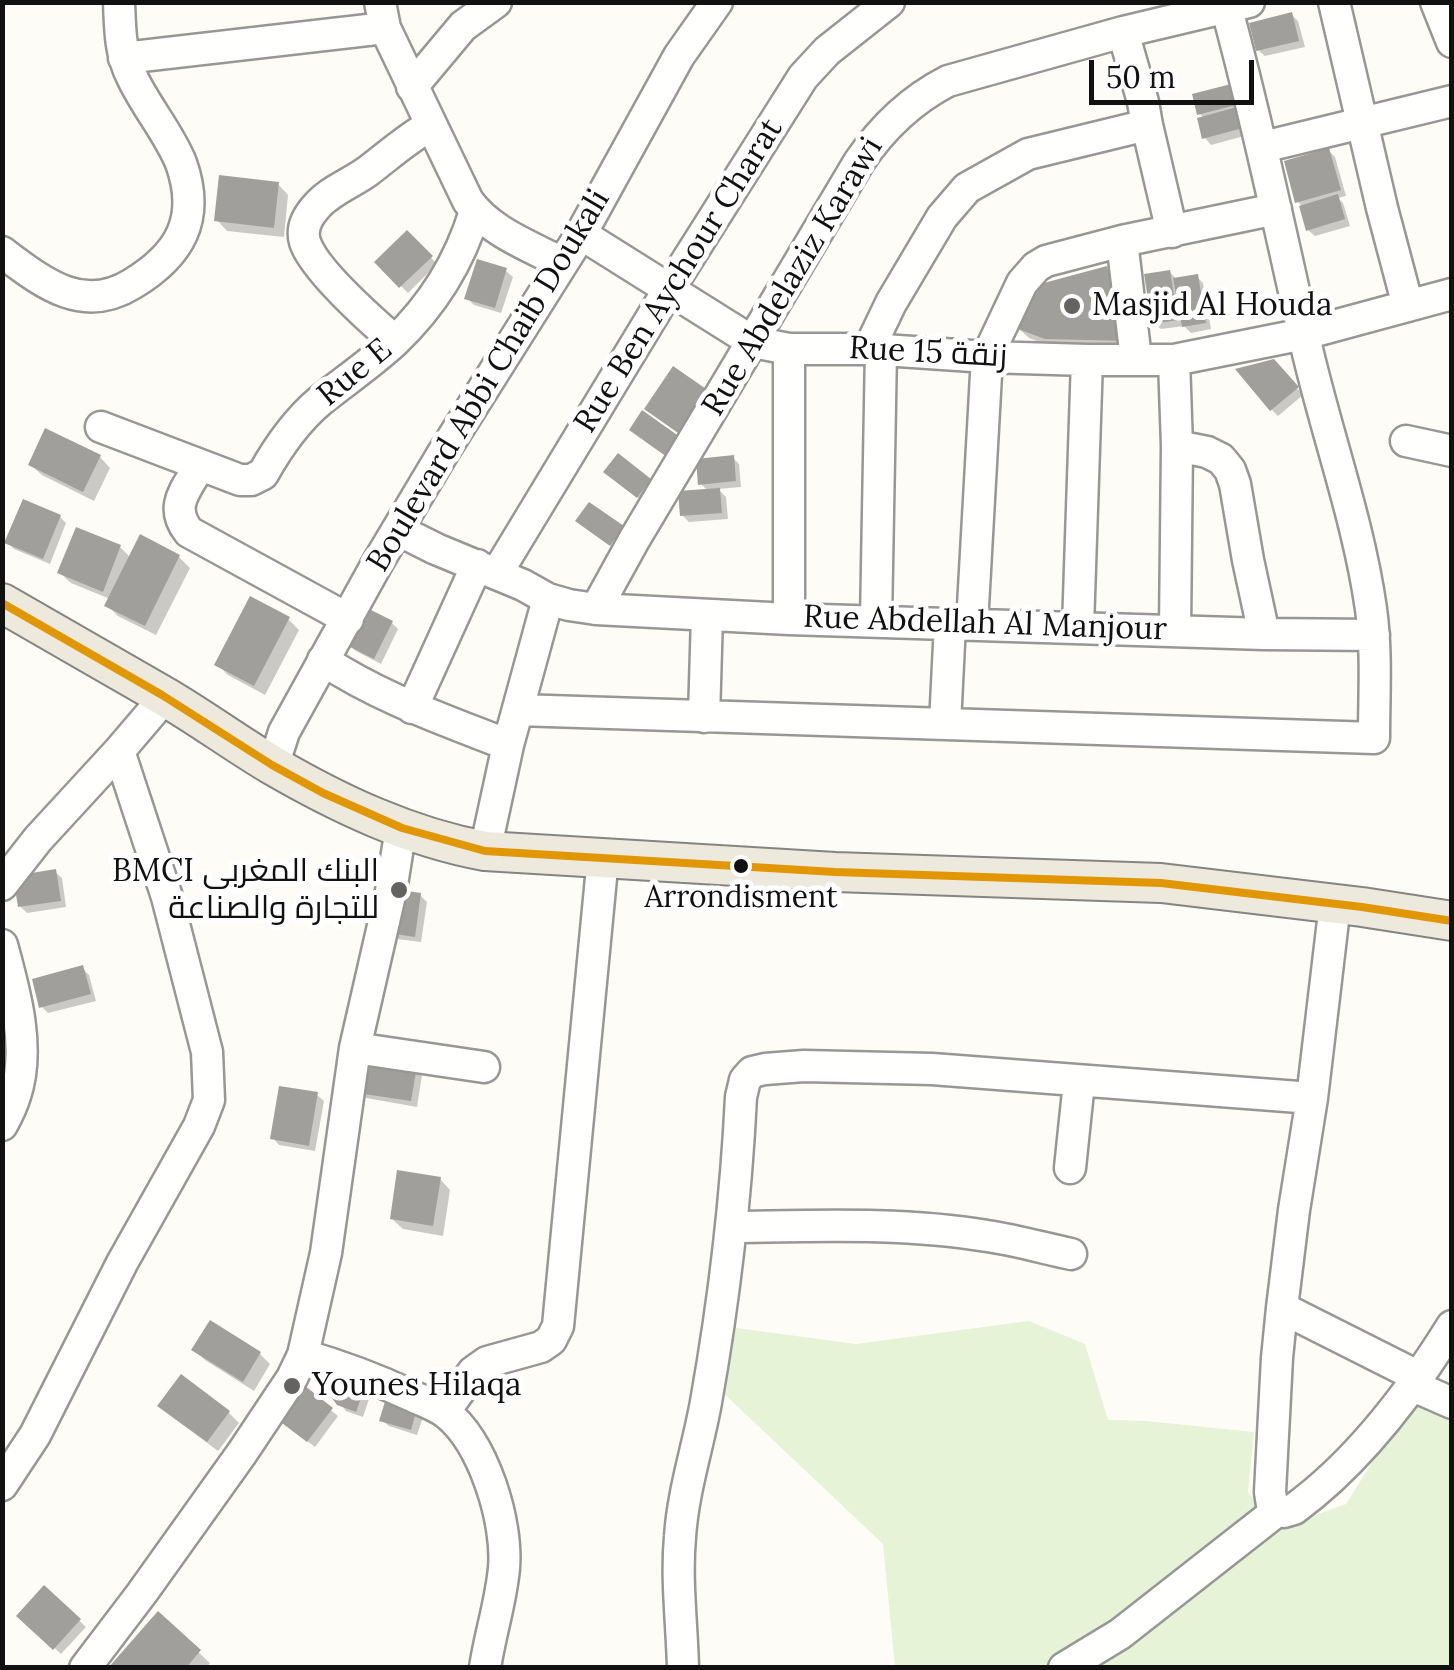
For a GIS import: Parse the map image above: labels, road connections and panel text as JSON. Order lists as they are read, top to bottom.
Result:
{
  "streets": {
    "street": [
      "Rue Ben Aychour Charat",
      "Rue Abdelaziz Karawi",
      "Rue 15 زنقة",
      "Rue E",
      "Boulevard Abbi Chaib Doukali",
      "Rue Abdellah Al Manjour"
    ]
  },
  "crossings": [
    ["Rue Ben Aychour Charat", "Rue 15 زنقة"],
    ["Rue Ben Aychour Charat", "Rue Abdellah Al Manjour"],
    ["Rue Abdelaziz Karawi", "Rue 15 زنقة"],
    ["Rue Abdelaziz Karawi", "Rue Abdellah Al Manjour"],
    ["Rue 15 زنقة", "Boulevard Abbi Chaib Doukali"],
    ["Boulevard Abbi Chaib Doukali", "Rue Abdellah Al Manjour"]
  ],
  "places": [
    "Masjid Al Houda",
    "Arrondisment",
    "BMCI البنك المغربي للتجارة والصناعة",
    "Younes Hilaqa"
  ],
  "scale_bar": "50 m"
}
